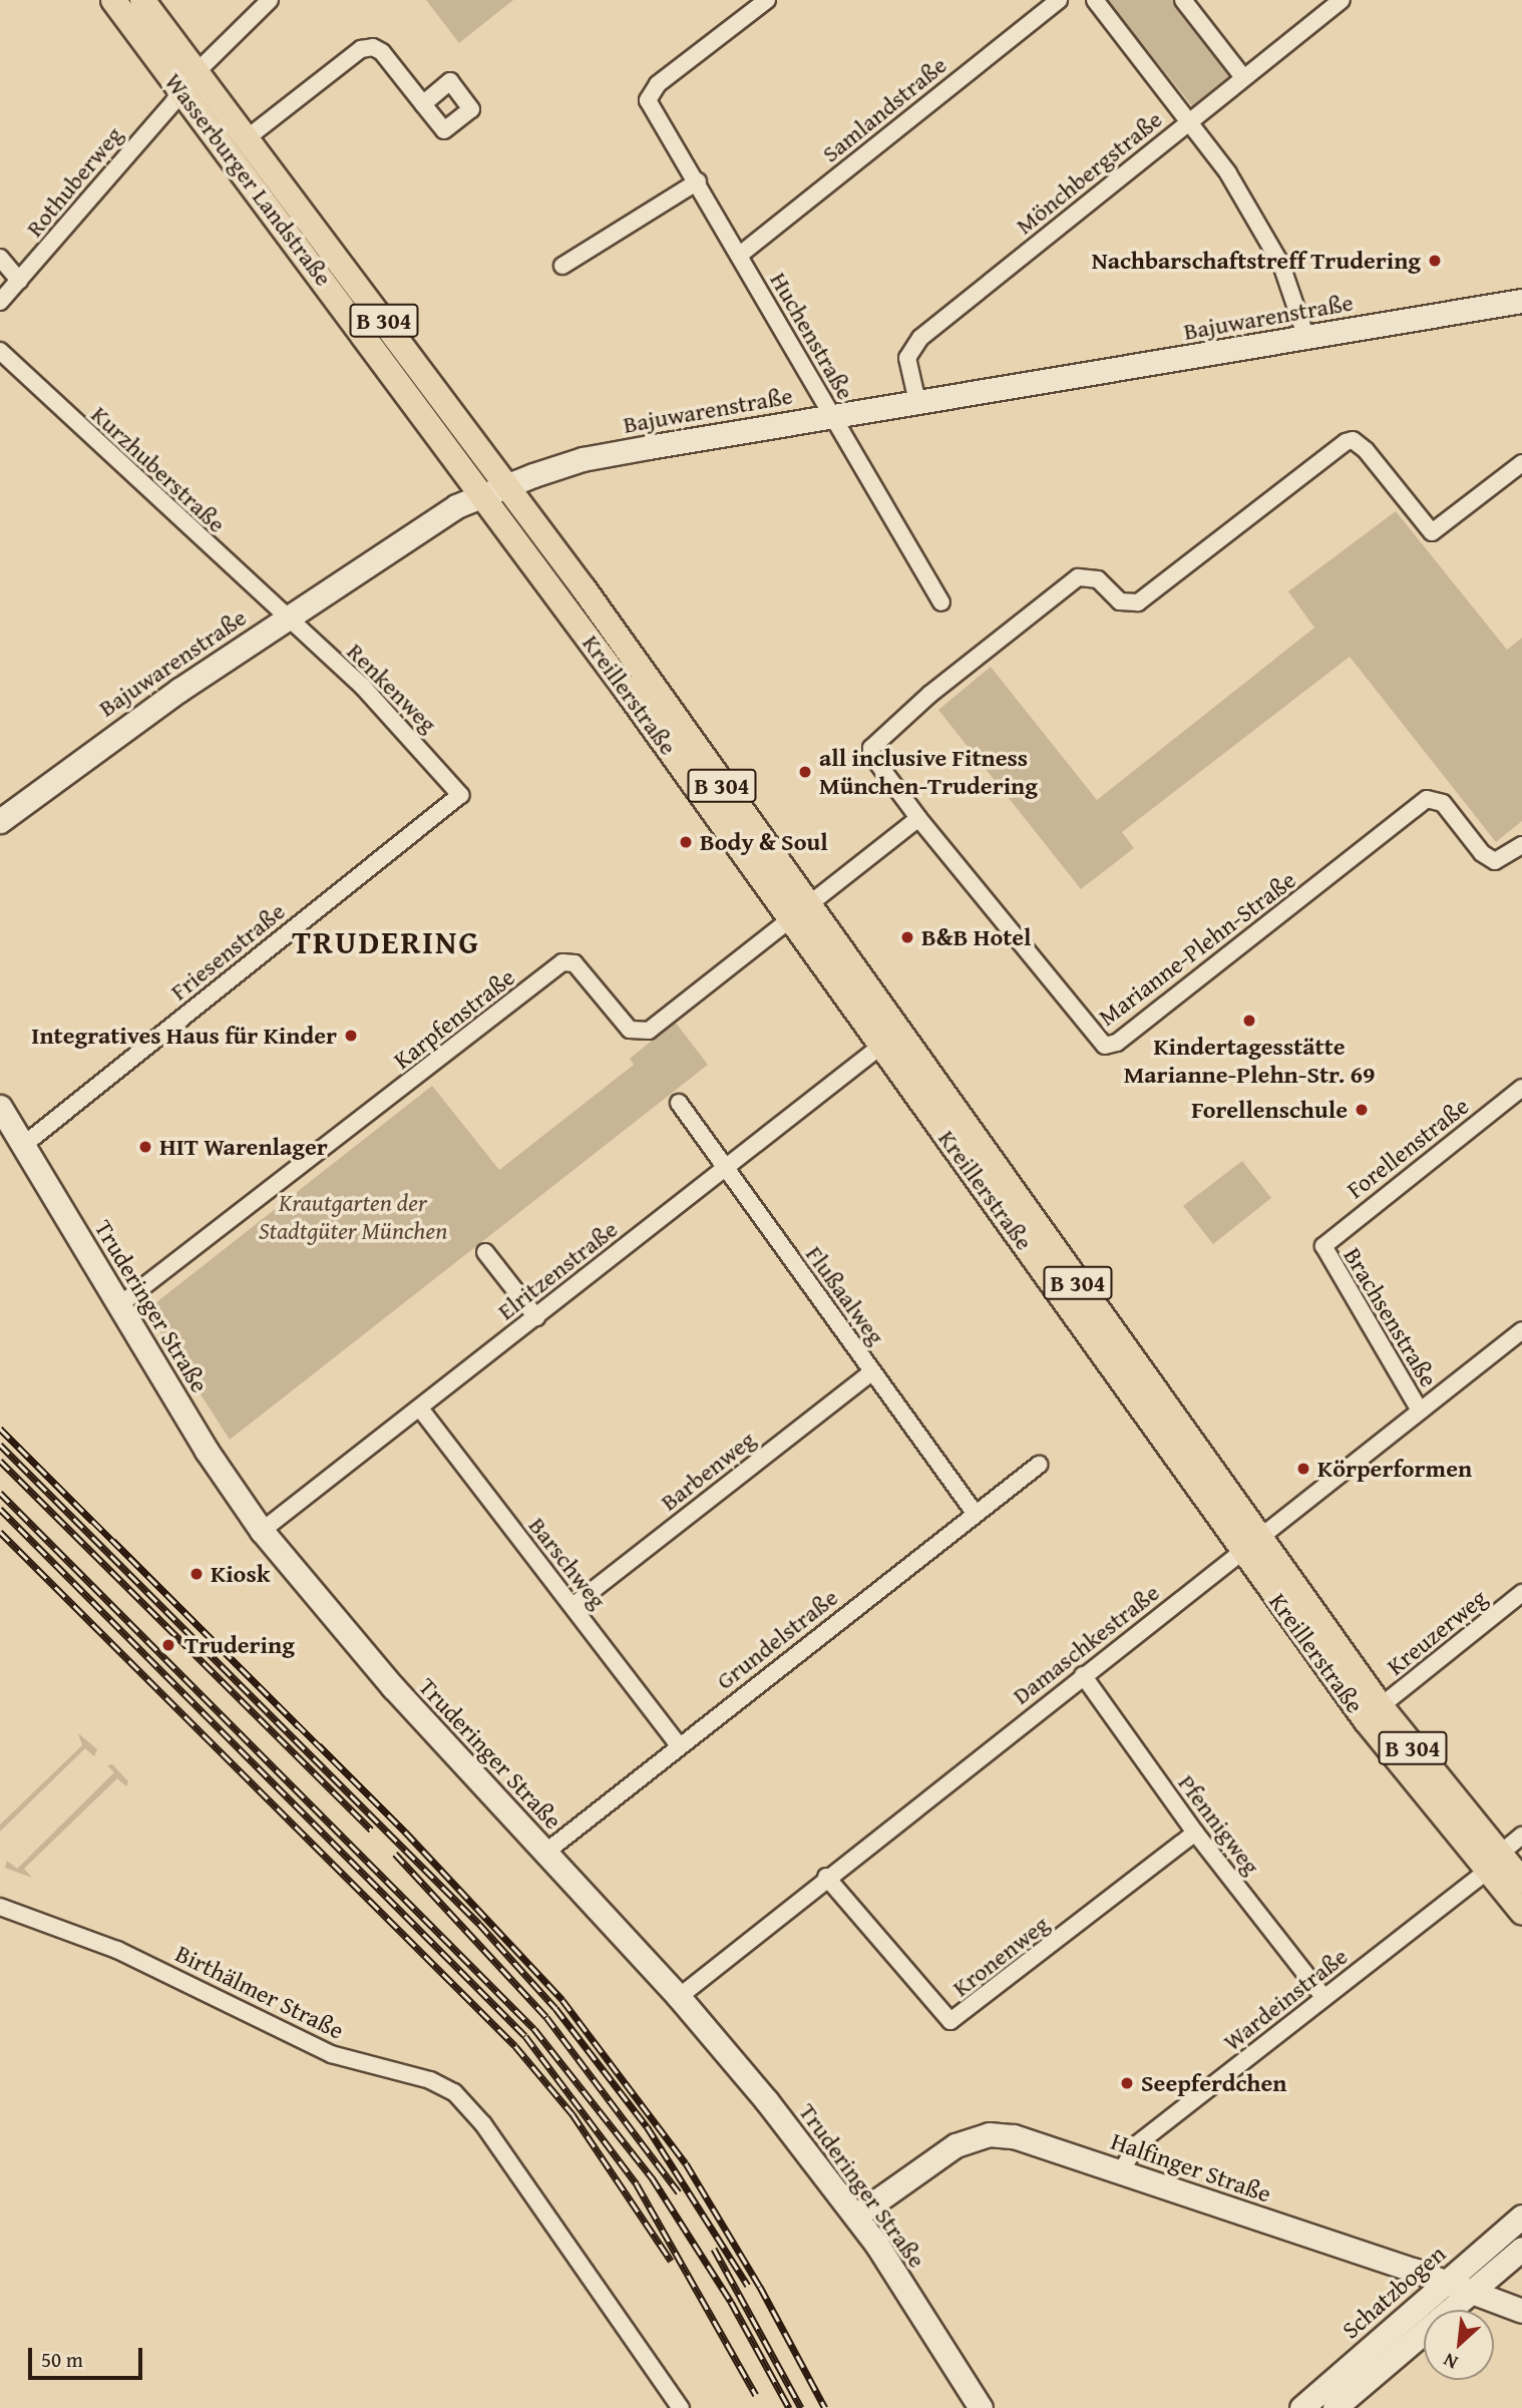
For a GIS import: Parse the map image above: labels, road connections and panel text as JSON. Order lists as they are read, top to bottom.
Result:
{
  "streets": {
    "main road": ["Wasserburger Landstraße", "B 304", "Kreillerstraße"],
    "street": [
      "Samlandstraße",
      "Mönchbergstraße",
      "Rothuberweg",
      "Bajuwarenstraße",
      "Huchenstraße",
      "Kurzhuberstraße",
      "Renkenweg",
      "Marianne-Plehn-Straße",
      "Friesenstraße",
      "Karpfenstraße",
      "Forellenstraße",
      "Elritzenstraße",
      "Flußaalweg",
      "Truderinger Straße",
      "Brachsenstraße",
      "Barbenweg",
      "Barschweg",
      "Kreuzerweg",
      "Grundelstraße",
      "Damaschkestraße",
      "Pfennigweg",
      "Kronenweg",
      "Birthälmer Straße",
      "Wardeinstraße",
      "Halfinger Straße",
      "Schatzbogen"
    ]
  },
  "crossings": [
    ["Samlandstraße", "Huchenstraße"],
    ["Mönchbergstraße", "Bajuwarenstraße"],
    ["Wasserburger Landstraße", "Rothuberweg"],
    ["Wasserburger Landstraße", "Bajuwarenstraße"],
    ["Wasserburger Landstraße", "Kreillerstraße"],
    ["Bajuwarenstraße", "Huchenstraße"],
    ["Bajuwarenstraße", "Kurzhuberstraße"],
    ["Bajuwarenstraße", "Renkenweg"],
    ["Bajuwarenstraße", "Kreillerstraße"],
    ["Kurzhuberstraße", "Renkenweg"],
    ["Renkenweg", "Friesenstraße"],
    ["Kreillerstraße", "Karpfenstraße"],
    ["Kreillerstraße", "Elritzenstraße"],
    ["Kreillerstraße", "Kreuzerweg"],
    ["Kreillerstraße", "Damaschkestraße"],
    ["Kreillerstraße", "Wardeinstraße"],
    ["Friesenstraße", "Truderinger Straße"],
    ["Karpfenstraße", "Truderinger Straße"],
    ["Forellenstraße", "Brachsenstraße"],
    ["Elritzenstraße", "Flußaalweg"],
    ["Elritzenstraße", "Truderinger Straße"],
    ["Elritzenstraße", "Barschweg"],
    ["Flußaalweg", "Barbenweg"],
    ["Flußaalweg", "Grundelstraße"],
    ["Truderinger Straße", "Grundelstraße"],
    ["Truderinger Straße", "Damaschkestraße"],
    ["Truderinger Straße", "Halfinger Straße"],
    ["Brachsenstraße", "Damaschkestraße"],
    ["Barbenweg", "Barschweg"],
    ["Barschweg", "Grundelstraße"],
    ["Damaschkestraße", "Pfennigweg"],
    ["Damaschkestraße", "Kronenweg"],
    ["Pfennigweg", "Kronenweg"],
    ["Pfennigweg", "Wardeinstraße"],
    ["Wardeinstraße", "Halfinger Straße"],
    ["Halfinger Straße", "Schatzbogen"]
  ],
  "districts": ["TRUDERING"],
  "parks": ["Krautgarten der Stadtgüter München"],
  "places": [
    "Nachbarschaftstreff Trudering",
    "all inclusive Fitness München-Trudering",
    "Body & Soul",
    "B&B Hotel",
    "Kindertagesstätte Marianne-Plehn-Str. 69",
    "Integratives Haus für Kinder",
    "Forellenschule",
    "HIT Warenlager",
    "Körperformen",
    "Kiosk",
    "Trudering",
    "Seepferdchen"
  ],
  "scale_bar": "50 m",
  "north": "bottom left"
}
